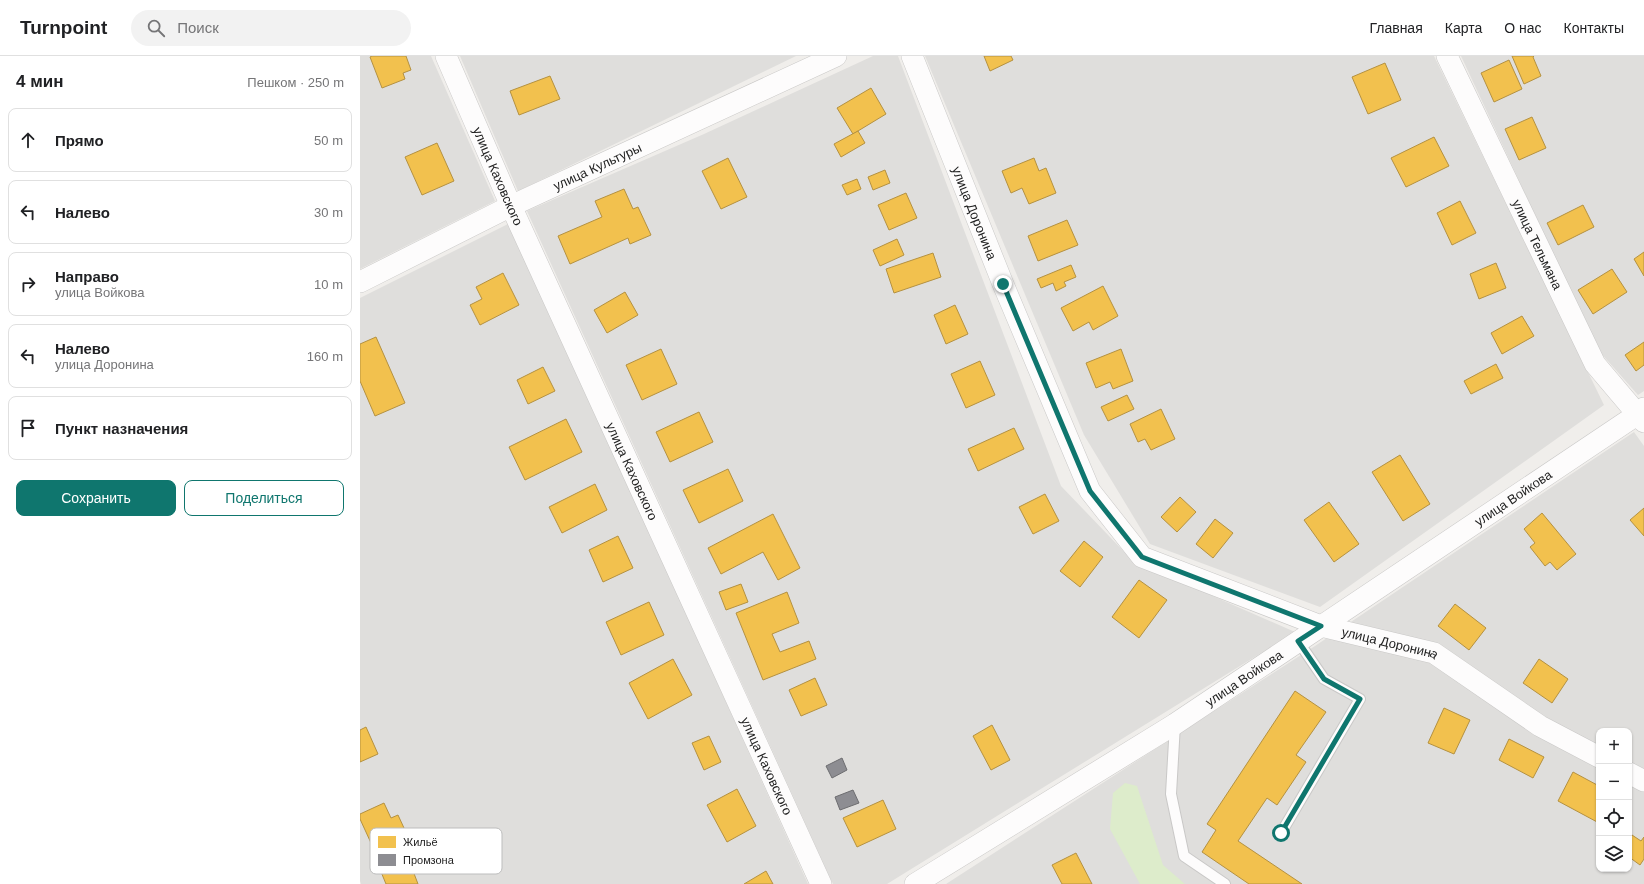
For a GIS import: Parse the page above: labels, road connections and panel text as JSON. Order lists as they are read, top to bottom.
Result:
{
  "streets": {
    "street": [
      "улица Культуры",
      "улица Каховского",
      "улица Доронина",
      "улица Тельмана",
      "улица Войкова"
    ]
  },
  "crossings": [
    ["улица Культуры", "улица Каховского"],
    ["улица Доронина", "улица Войкова"],
    ["улица Тельмана", "улица Войкова"]
  ],
  "legend": ["Жильё", "Промзона"],
  "page": {
    "header": "Turnpoint",
    "search": "Поиск",
    "nav": [
      "Главная",
      "Карта",
      "О нас",
      "Контакты"
    ],
    "heading": ["4 мин", "Пешком · 250 m"],
    "list": [
      ["Прямо", "50 m"],
      ["Налево", "30 m"],
      ["Направо", "улица Войкова", "10 m"],
      ["Налево", "улица Доронина", "160 m"],
      "Пункт назначения"
    ],
    "buttons": ["Сохранить", "Поделиться"],
    "map_buttons": ["+", "−"]
  }
}
